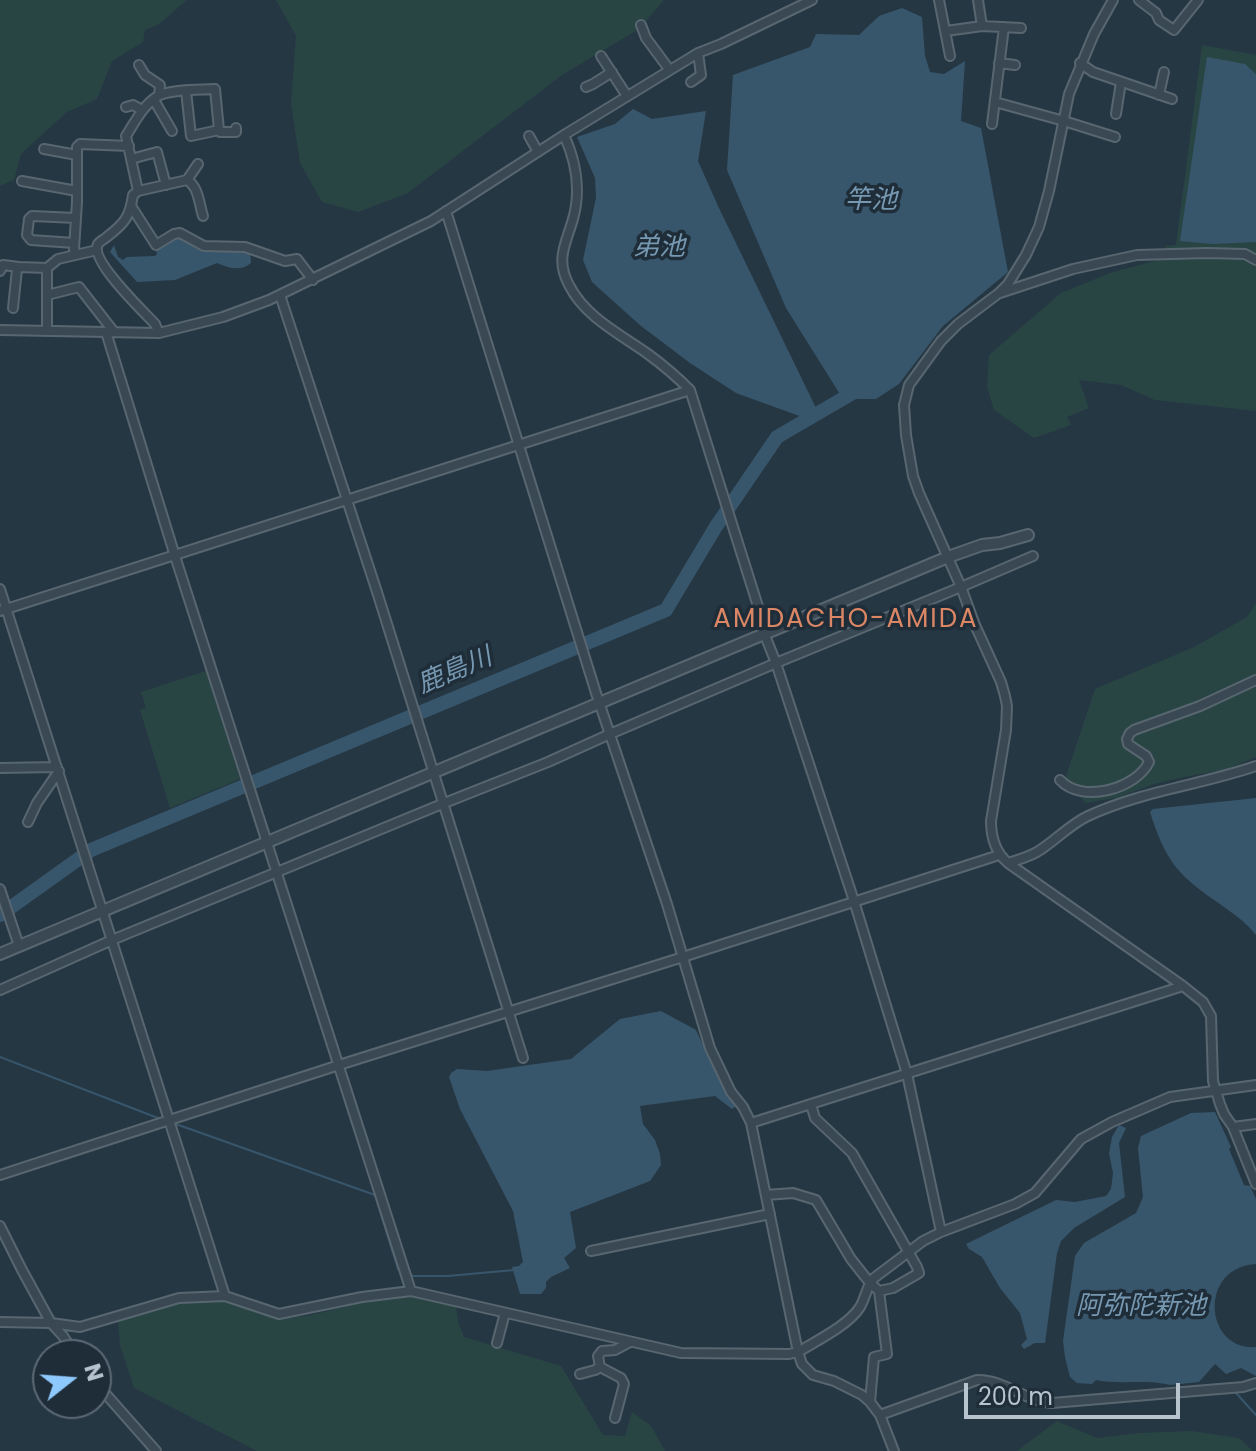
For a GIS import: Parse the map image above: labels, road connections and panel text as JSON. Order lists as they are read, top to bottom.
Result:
{
  "districts": ["AMIDACHO-AMIDA"],
  "water": [
    "竿池",
    "弟池",
    "鹿島川",
    "阿弥陀新池"
  ],
  "scale_bar": "200 m",
  "north": "right"
}
